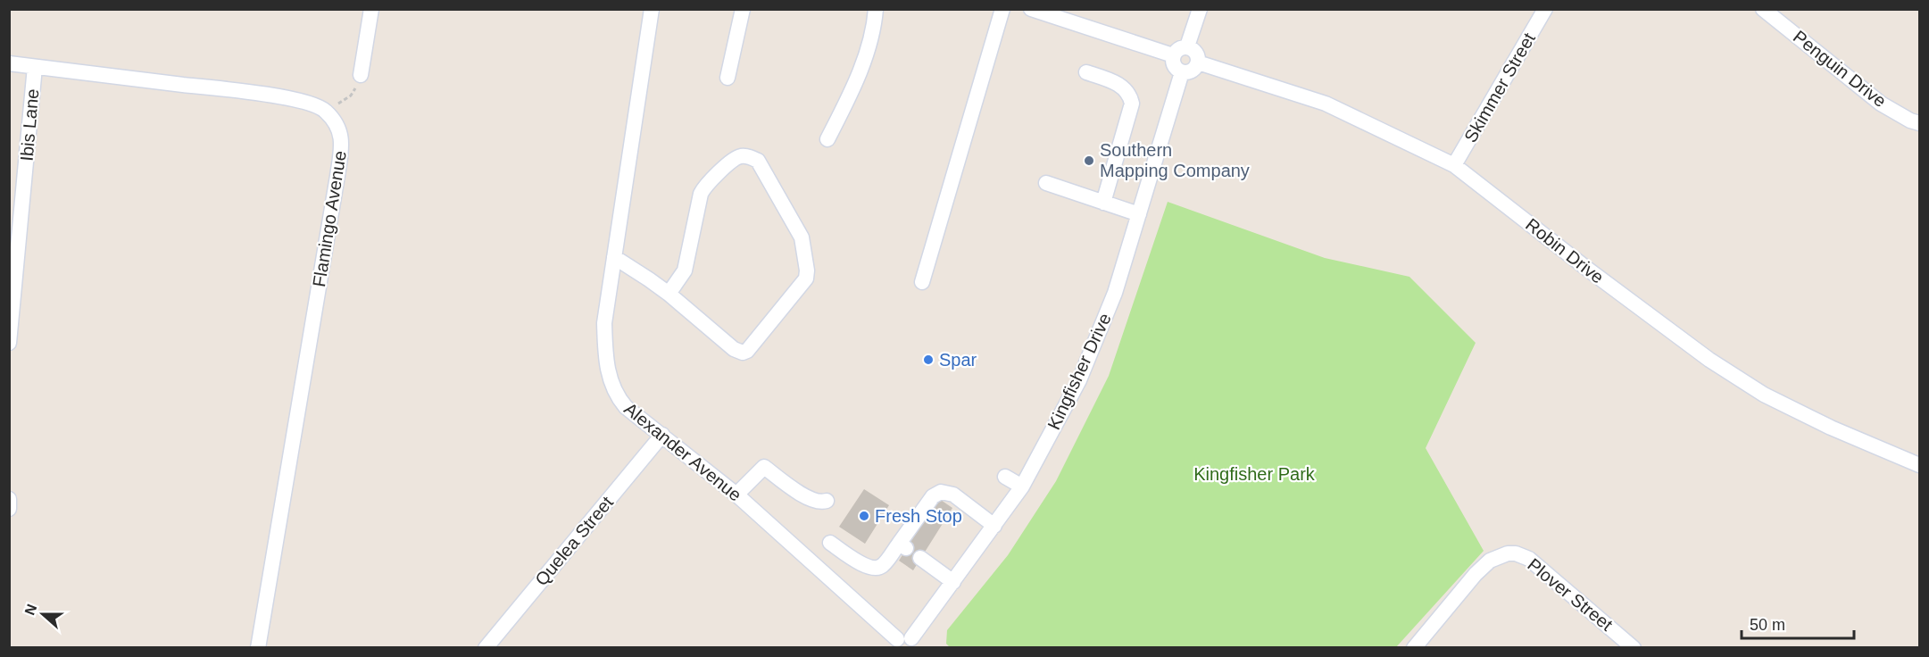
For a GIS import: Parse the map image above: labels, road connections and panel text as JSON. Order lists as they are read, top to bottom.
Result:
{
  "streets": {
    "street": [
      "Penguin Drive",
      "Skimmer Street",
      "Ibis Lane",
      "Flamingo Avenue",
      "Robin Drive",
      "Kingfisher Drive",
      "Alexander Avenue",
      "Quelea Street",
      "Plover Street"
    ]
  },
  "crossings": [
    ["Skimmer Street", "Robin Drive"],
    ["Robin Drive", "Kingfisher Drive"],
    ["Kingfisher Drive", "Alexander Avenue"],
    ["Alexander Avenue", "Quelea Street"]
  ],
  "parks": ["Kingfisher Park"],
  "places": ["Southern Mapping Company", "Spar", "Fresh Stop"],
  "scale_bar": "50 m",
  "north": "left"
}
